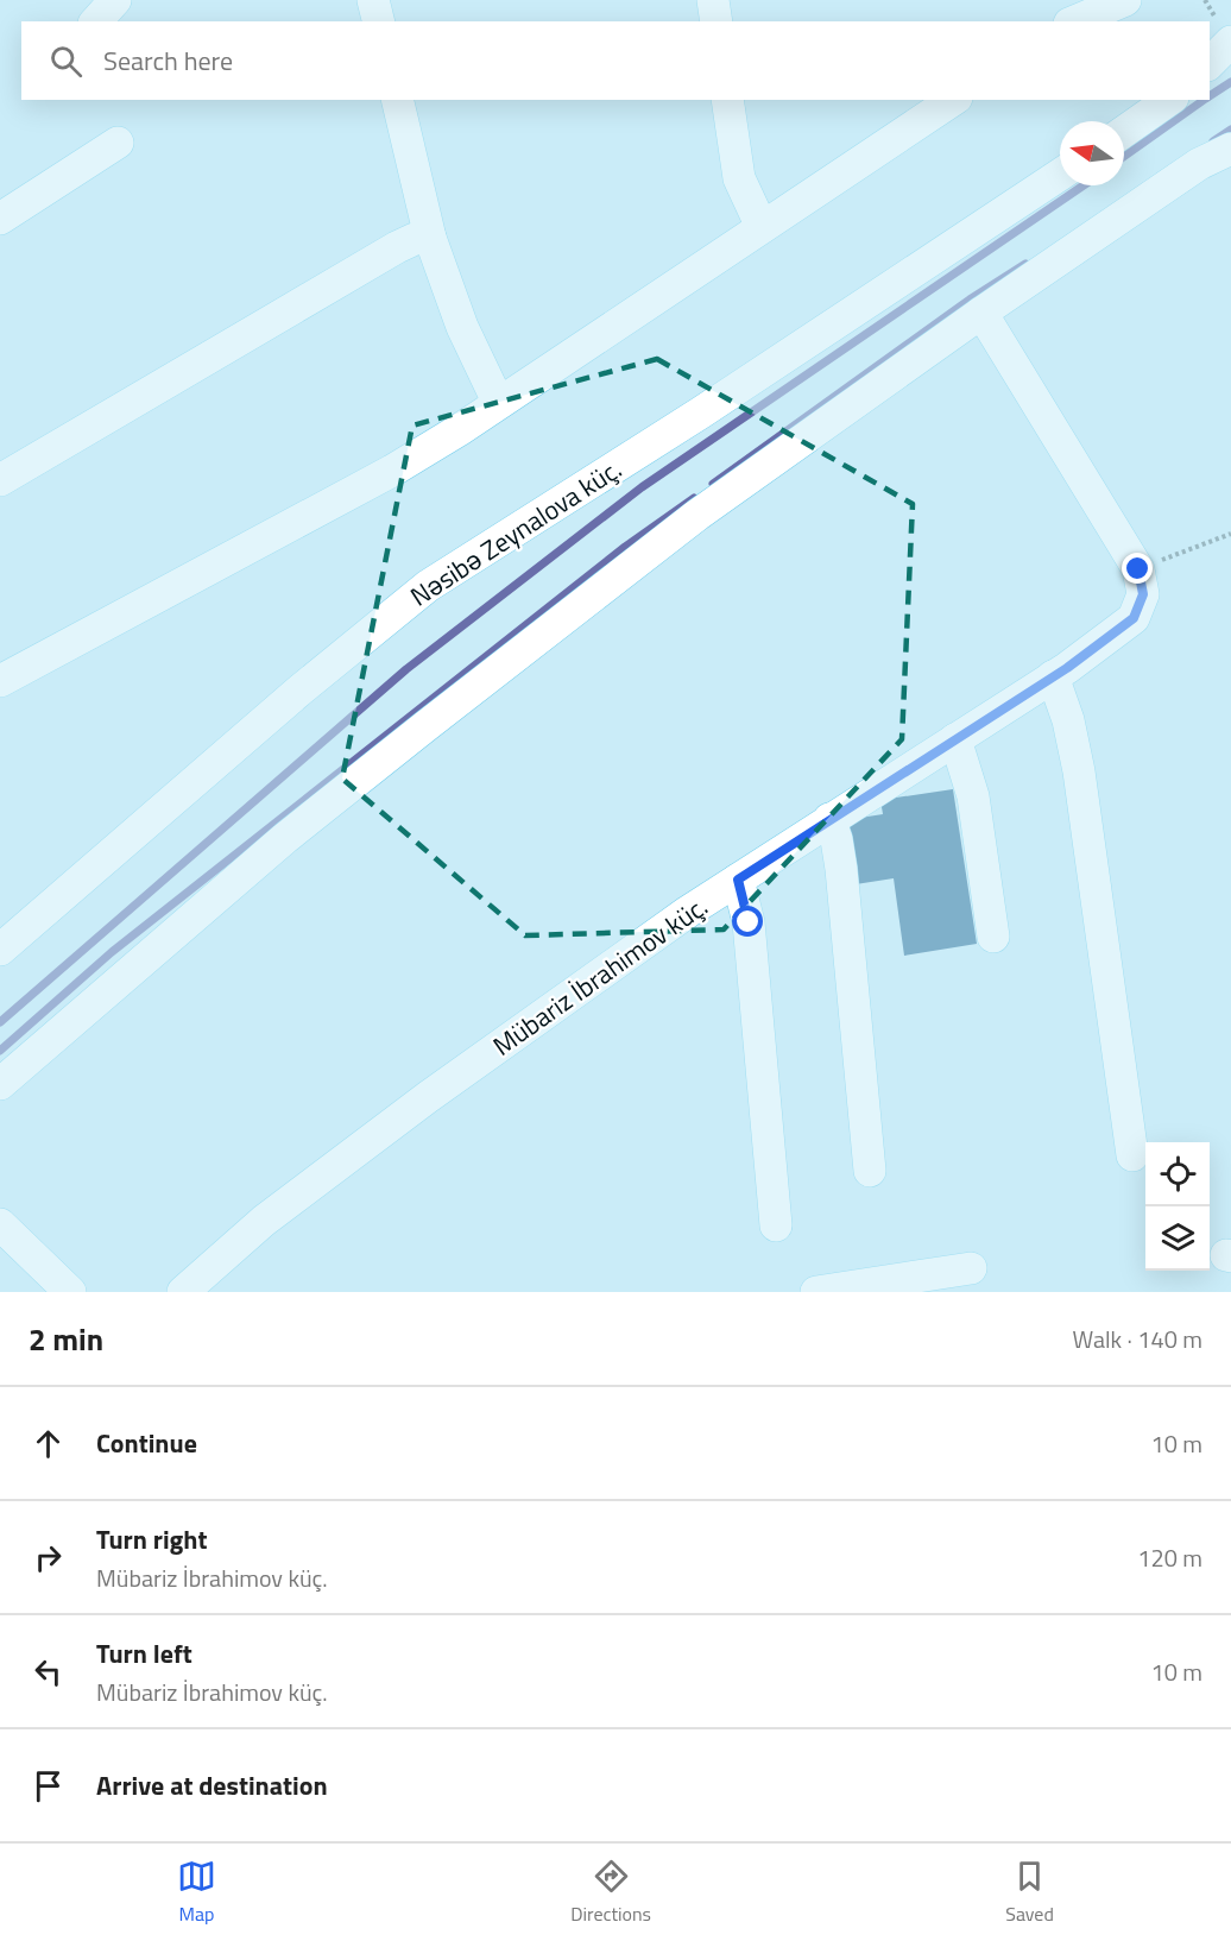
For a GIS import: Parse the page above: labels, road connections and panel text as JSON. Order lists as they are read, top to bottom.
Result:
{
  "streets": {
    "street": ["Nəsibə Zeynalova küç.", "Mübariz İbrahimov küç."]
  },
  "north": "left",
  "page": {
    "search": "Search here",
    "heading": ["2 min", "Walk · 140 m"],
    "list": [
      ["Continue", "10 m"],
      ["Turn right", "Mübariz İbrahimov küç.", "120 m"],
      ["Turn left", "Mübariz İbrahimov küç.", "10 m"],
      "Arrive at destination"
    ],
    "nav": ["Map", "Directions", "Saved"]
  }
}
